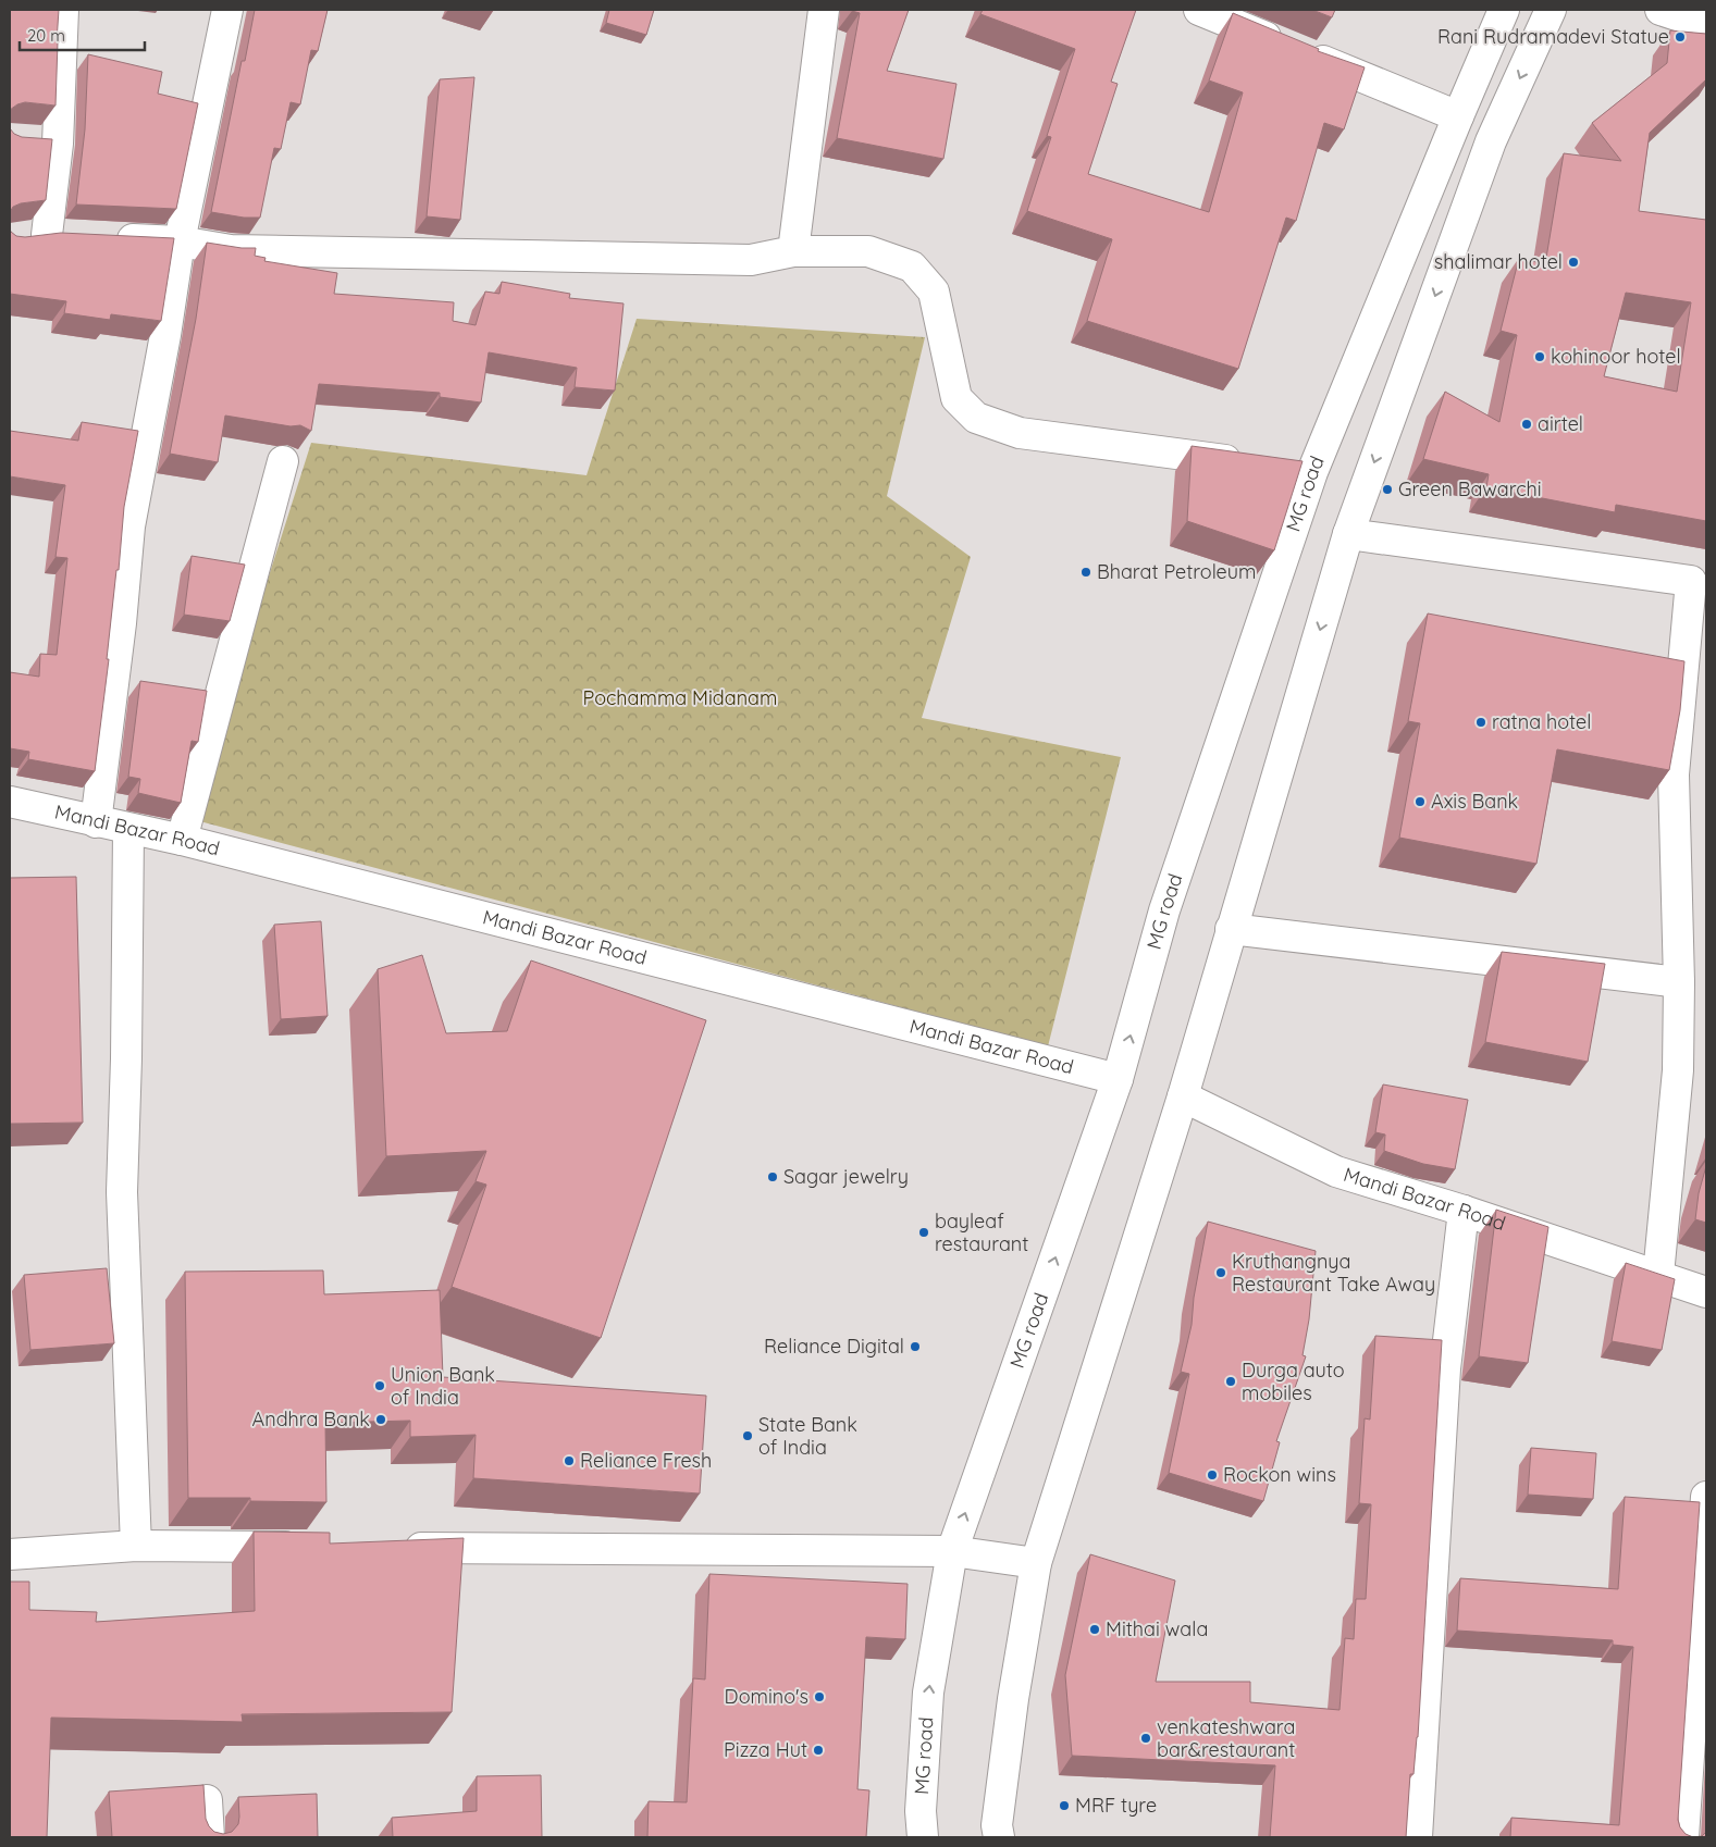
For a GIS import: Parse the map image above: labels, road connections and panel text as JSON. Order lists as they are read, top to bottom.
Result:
{
  "streets": {
    "street": ["MG road", "Mandi Bazar Road"]
  },
  "crossings": [
    ["MG road", "Mandi Bazar Road"]
  ],
  "parks": ["Pochamma Midanam"],
  "places": [
    "Rani Rudramadevi Statue",
    "shalimar hotel",
    "kohinoor hotel",
    "airtel",
    "Green Bawarchi",
    "Bharat Petroleum",
    "ratna hotel",
    "Axis Bank",
    "Sagar jewelry",
    "bayleaf restaurant",
    "Kruthangnya Restaurant Take Away",
    "Reliance Digital",
    "Durga auto mobiles",
    "Union Bank of India",
    "Andhra Bank",
    "State Bank of India",
    "Reliance Fresh",
    "Rockon wins",
    "Mithai wala",
    "Domino's",
    "venkateshwara bar&restaurant",
    "Pizza Hut",
    "MRF tyre"
  ],
  "scale_bar": "20 m"
}
